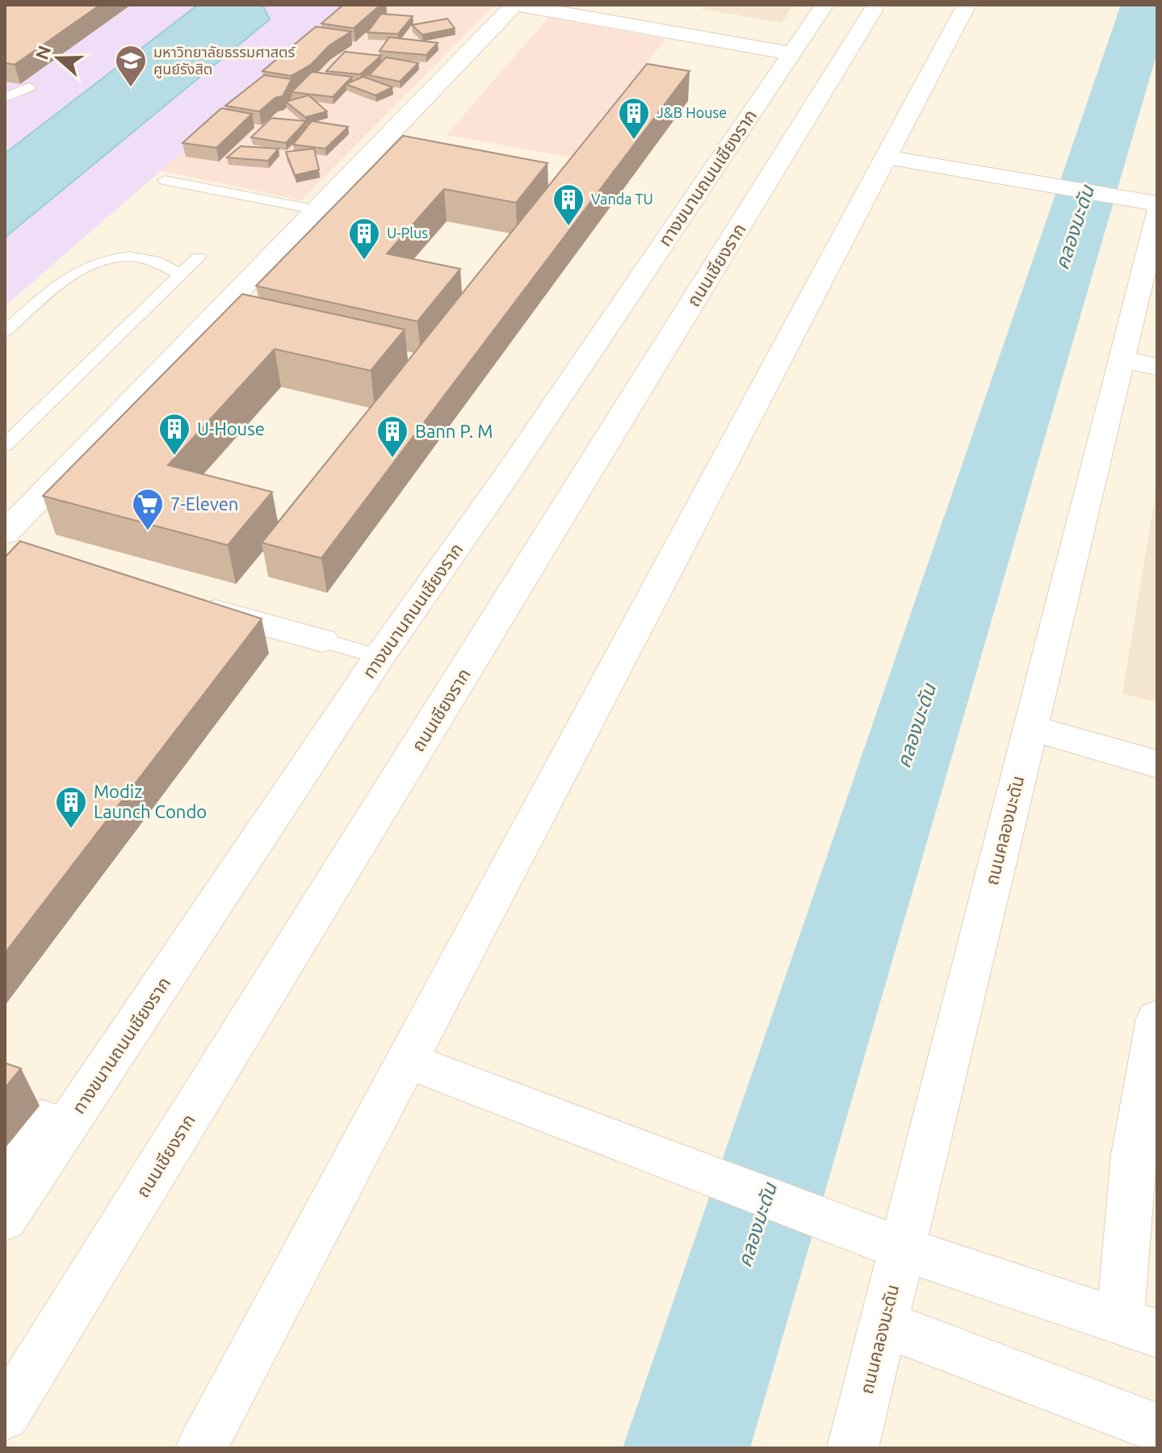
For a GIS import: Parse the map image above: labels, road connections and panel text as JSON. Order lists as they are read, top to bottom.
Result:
{
  "streets": {
    "street": ["ทางขนานถนนเชียงราก", "ถนนเชียงราก", "ถนนคลองมะดัน"]
  },
  "water": ["คลองมะดัน"],
  "places": {
    "school or university": ["มหาวิทยาลัยธรรมศาสตร์ ศูนย์รังสิต"],
    "building": [
      "J&B House",
      "Vanda TU",
      "U-Plus",
      "U-House",
      "Bann P. M",
      "Modiz Launch Condo"
    ],
    "supermarket": ["7-Eleven"]
  },
  "north": "left"
}
